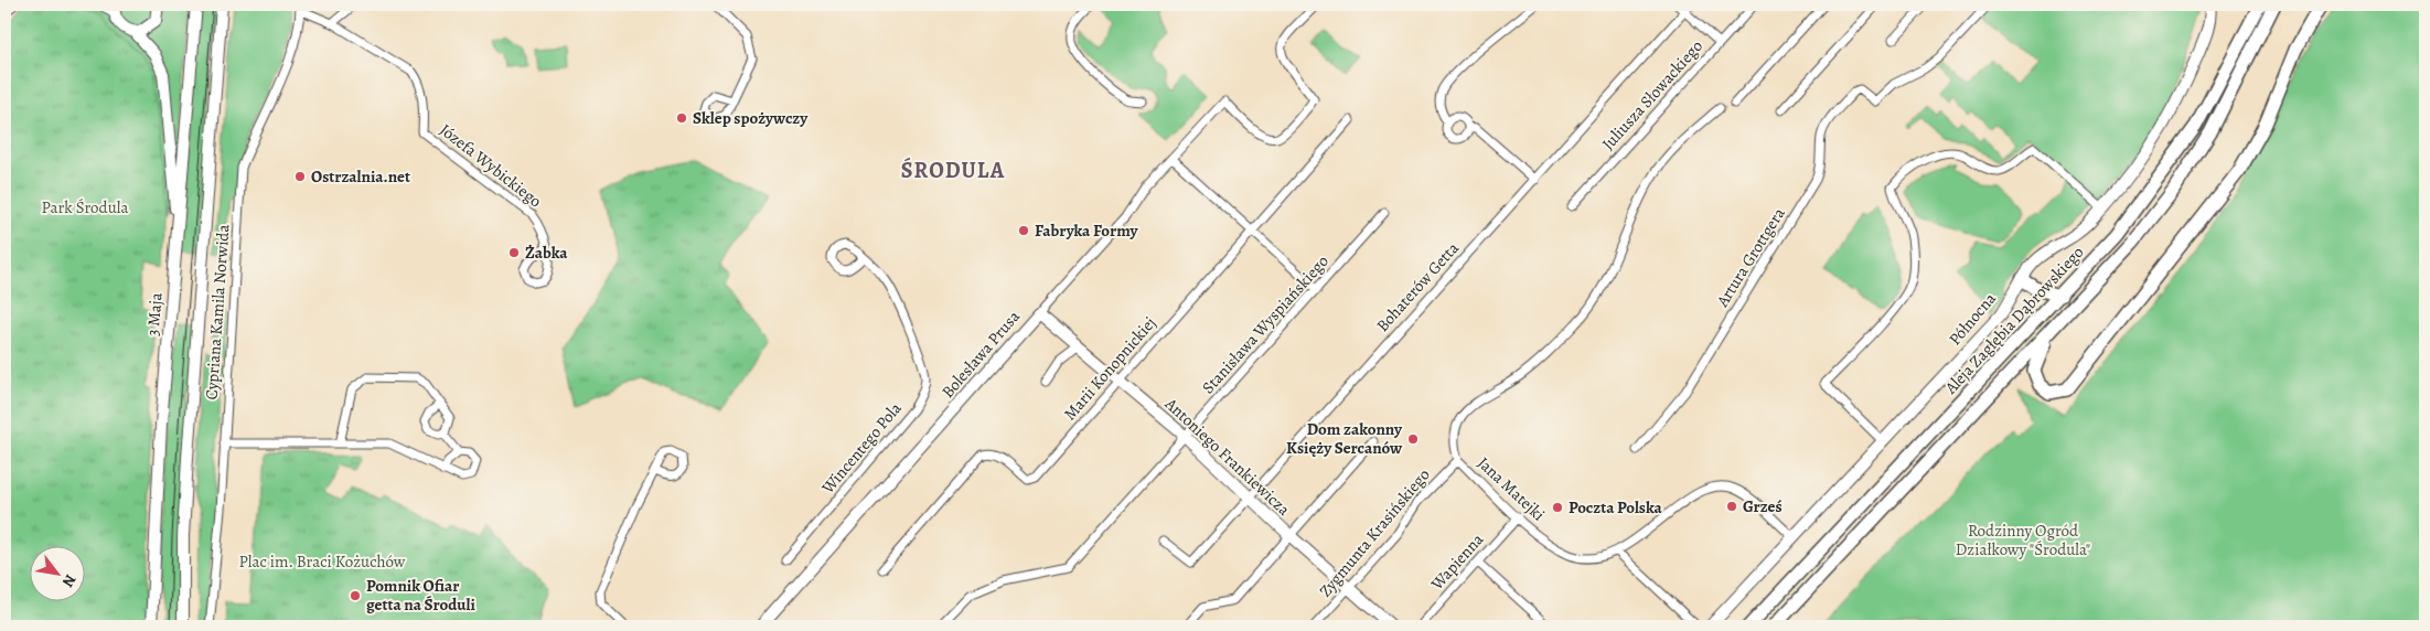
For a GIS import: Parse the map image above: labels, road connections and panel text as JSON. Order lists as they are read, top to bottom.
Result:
{
  "streets": {
    "main road": ["Aleja Zagłębia Dąbrowskiego"],
    "street": [
      "Juliusza Słowackiego",
      "Józefa Wybickiego",
      "Artura Grottgera",
      "Bohaterów Getta",
      "Cypriana Kamila Norwida",
      "3 Maja",
      "Północna",
      "Stanisława Wyspiańskiego",
      "Bolesława Prusa",
      "Marii Konopnickiej",
      "Wincentego Pola",
      "Antoniego Frankiewicza",
      "Jana Matejki",
      "Zygmunta Krasińskiego",
      "Wapienna"
    ]
  },
  "crossings": [
    ["Józefa Wybickiego", "Cypriana Kamila Norwida"],
    ["Bohaterów Getta", "Antoniego Frankiewicza"],
    ["Północna", "Jana Matejki"],
    ["Stanisława Wyspiańskiego", "Antoniego Frankiewicza"],
    ["Bolesława Prusa", "Antoniego Frankiewicza"],
    ["Marii Konopnickiej", "Antoniego Frankiewicza"],
    ["Antoniego Frankiewicza", "Zygmunta Krasińskiego"],
    ["Jana Matejki", "Zygmunta Krasińskiego"],
    ["Jana Matejki", "Wapienna"]
  ],
  "districts": ["ŚRODULA"],
  "parks": ["Park Środula", "Rodzinny Ogród Działkowy \"Środula\"", "Plac im. Braci Kożuchów"],
  "places": [
    "Sklep spożywczy",
    "Ostrzalnia.net",
    "Fabryka Formy",
    "Żabka",
    "Dom zakonny Księży Sercanów",
    "Grześ",
    "Poczta Polska",
    "Pomnik Ofiar getta na Środuli"
  ],
  "north": "bottom right"
}
